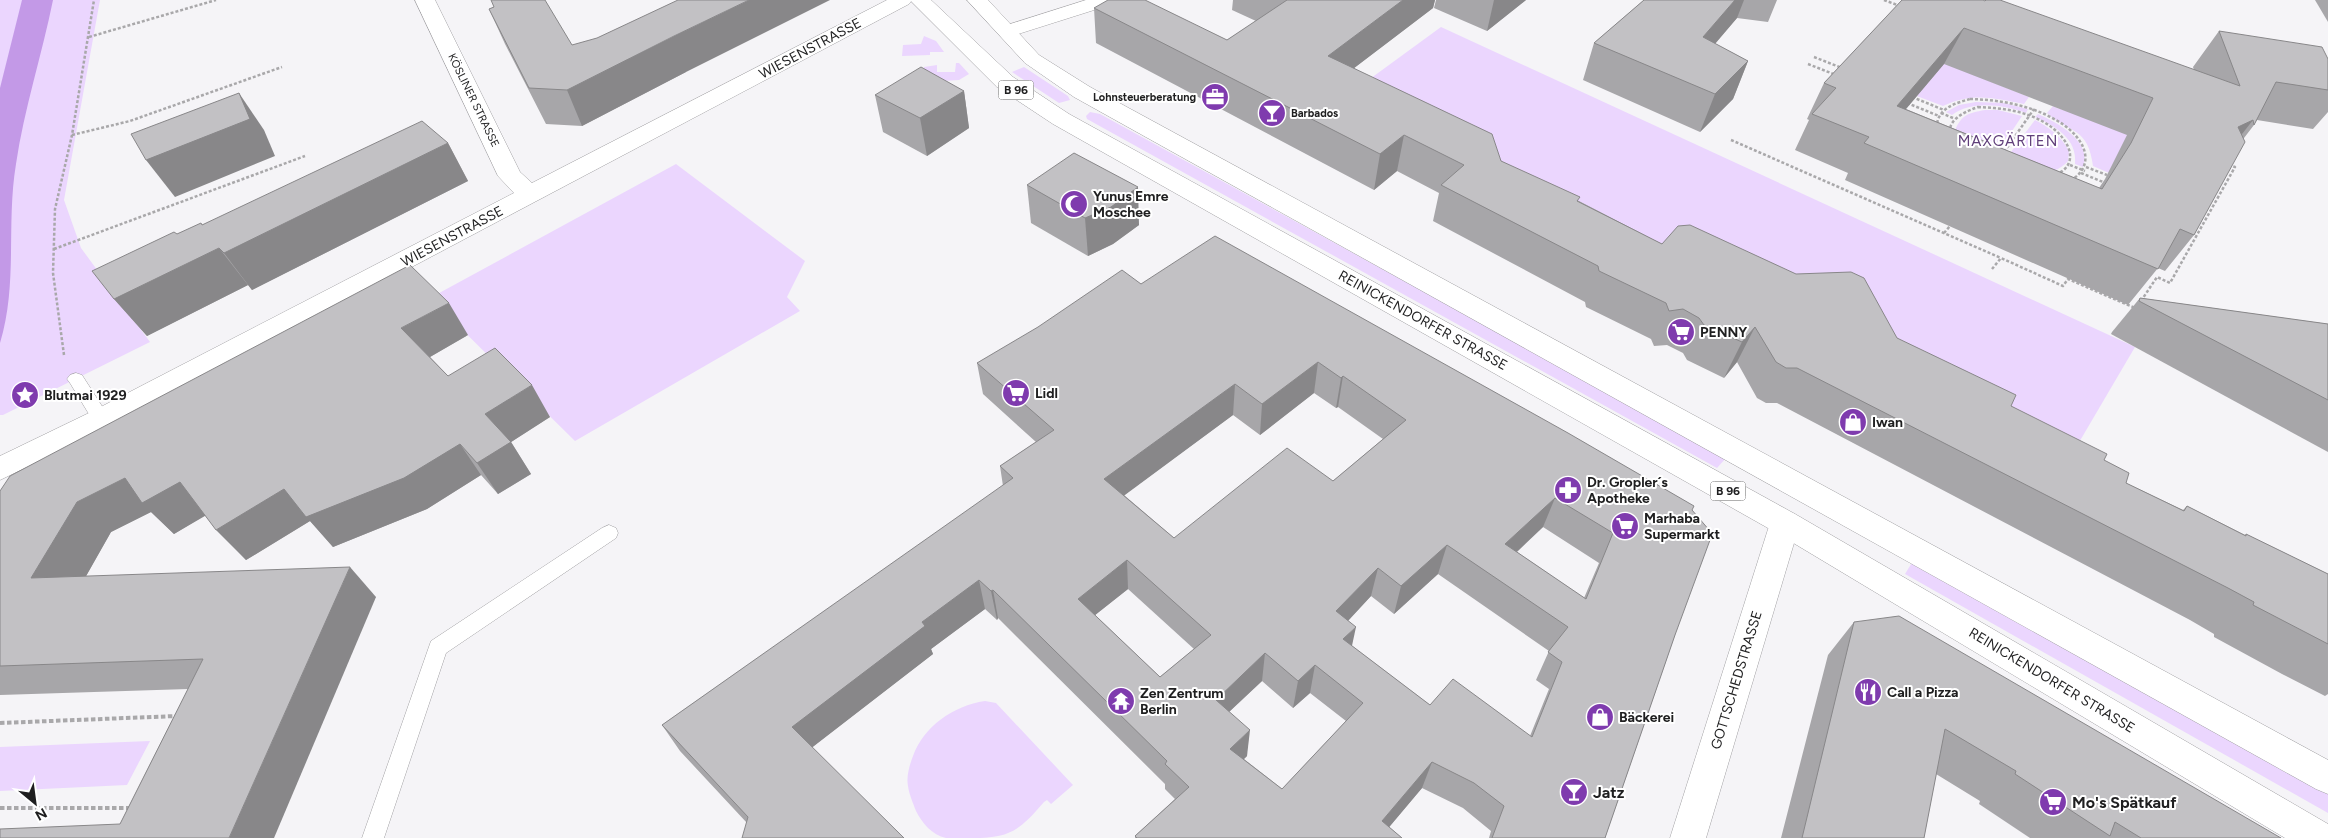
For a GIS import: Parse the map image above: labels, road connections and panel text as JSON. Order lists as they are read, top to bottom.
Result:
{
  "streets": {
    "main road": [
      "WIESENSTRASSE",
      "B 96",
      "KÖSLINER STRASSE",
      "REINICKENDORFER STRASSE",
      "GOTTSCHEDSTRASSE"
    ]
  },
  "crossings": [
    ["WIESENSTRASSE", "KÖSLINER STRASSE"],
    ["REINICKENDORFER STRASSE", "GOTTSCHEDSTRASSE"]
  ],
  "districts": ["MAXGÄRTEN"],
  "places": {
    "office": ["Lohnsteuerberatung"],
    "bar": ["Barbados", "Jatz"],
    "mosque": ["Yunus Emre Moschee"],
    "supermarket": [
      "PENNY",
      "Lidl",
      "Marhaba Supermarkt",
      "Mo's Spätkauf"
    ],
    "place": ["Blutmai 1929"],
    "shop": ["Iwan", "Bäckerei"],
    "pharmacy": ["Dr. Gropler´s Apotheke"],
    "restaurant": ["Call a Pizza"],
    "temple": ["Zen Zentrum Berlin"]
  },
  "north": "bottom right"
}
